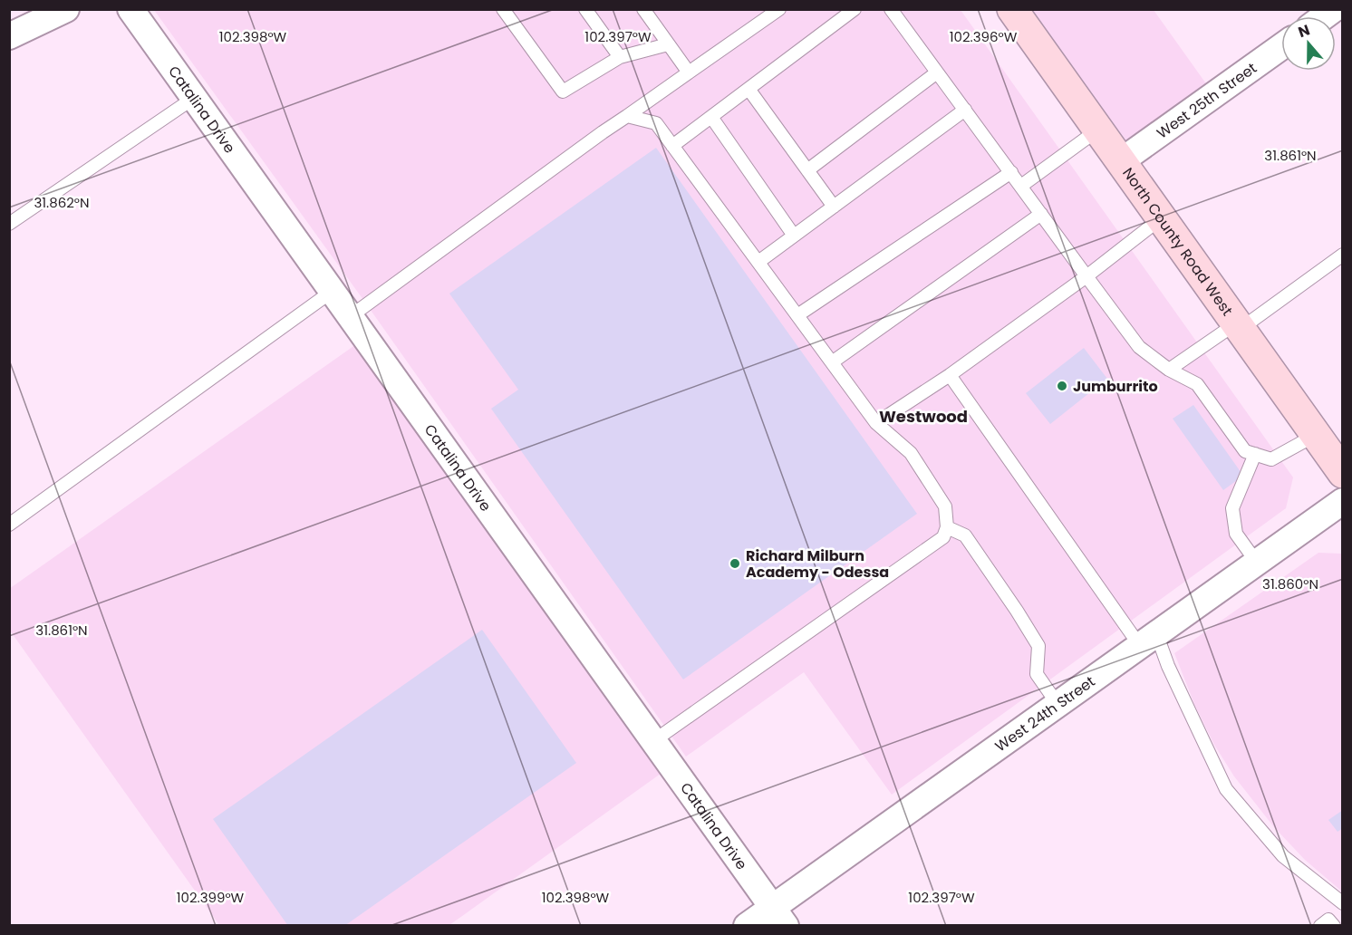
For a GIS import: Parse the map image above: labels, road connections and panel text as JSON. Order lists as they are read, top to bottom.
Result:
{
  "streets": {
    "main road": ["North County Road West"],
    "street": ["West 25th Street", "Catalina Drive", "West 24th Street"]
  },
  "crossings": [
    ["West 25th Street", "North County Road West"],
    ["Catalina Drive", "West 24th Street"]
  ],
  "districts": ["Westwood"],
  "places": ["Jumburrito", "Richard Milburn Academy - Odessa"],
  "north": "top",
  "coordinates": [
    "102.398°W",
    "102.397°W",
    "102.396°W",
    "31.861°N",
    "31.862°N",
    "31.860°N",
    "102.399°W"
  ]
}
